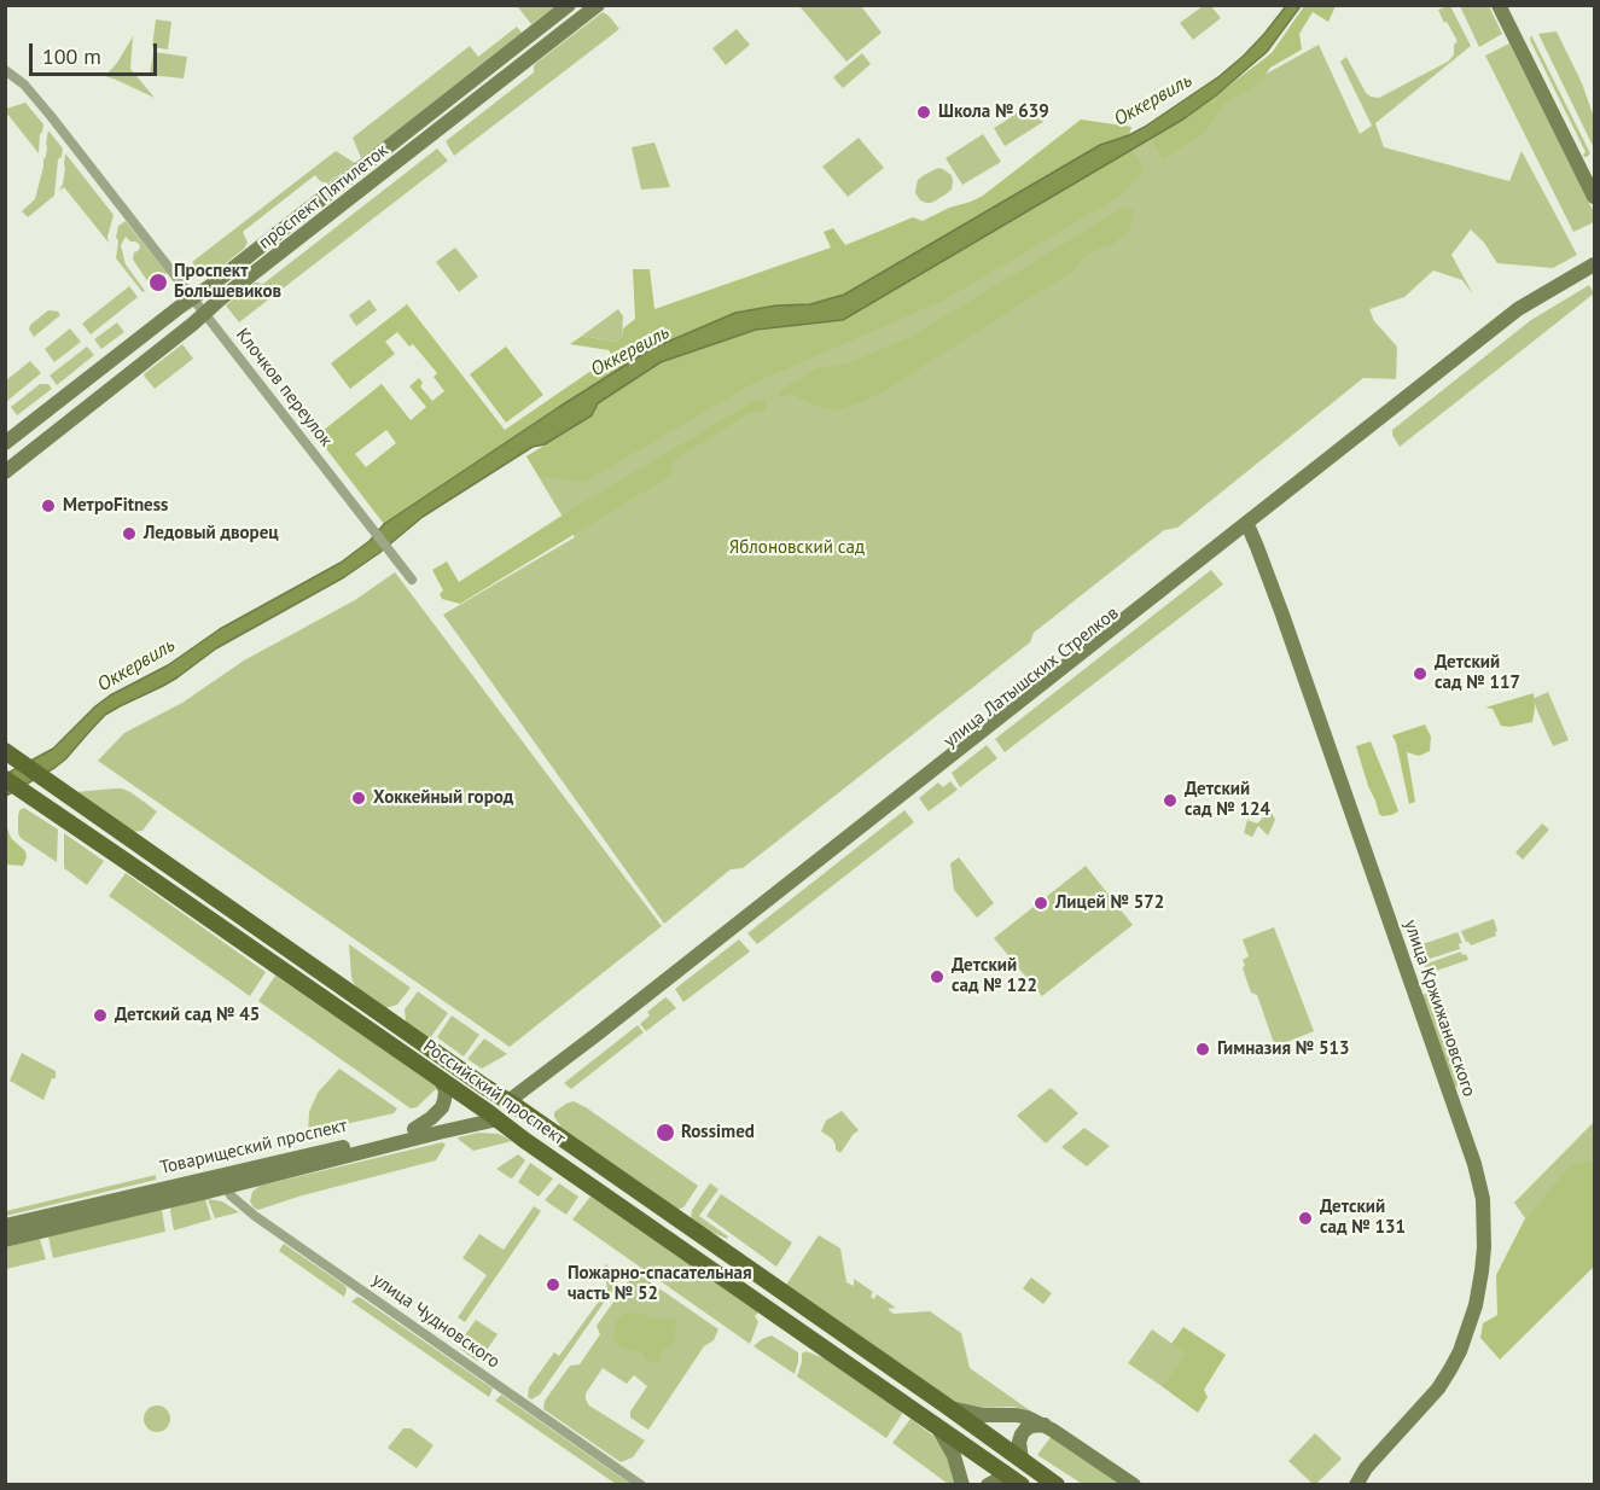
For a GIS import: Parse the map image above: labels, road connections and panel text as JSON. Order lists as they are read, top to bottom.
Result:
{
  "streets": {
    "main road": ["улица Латышских Стрелков", "Российский проспект"],
    "street": [
      "проспект Пятилеток",
      "Клочков переулок",
      "улица Кржижановского",
      "Товарищеский проспект",
      "улица Чудновского"
    ]
  },
  "crossings": [
    ["проспект Пятилеток", "Клочков переулок"],
    ["улица Латышских Стрелков", "улица Кржижановского"],
    ["улица Латышских Стрелков", "Российский проспект"],
    ["улица Латышских Стрелков", "Товарищеский проспект"],
    ["Российский проспект", "Товарищеский проспект"],
    ["Товарищеский проспект", "улица Чудновского"]
  ],
  "water": ["Оккервиль"],
  "parks": ["Яблоновский сад"],
  "places": [
    "Школа № 639",
    "Проспект Большевиков",
    "МетроFitness",
    "Ледовый дворец",
    "Детский сад № 117",
    "Хоккейный город",
    "Детский сад № 124",
    "Лицей № 572",
    "Детский сад № 122",
    "Детский сад № 45",
    "Гимназия № 513",
    "Rossimed",
    "Детский сад № 131",
    "Пожарно-спасательная часть № 52"
  ],
  "scale_bar": "100 m"
}
